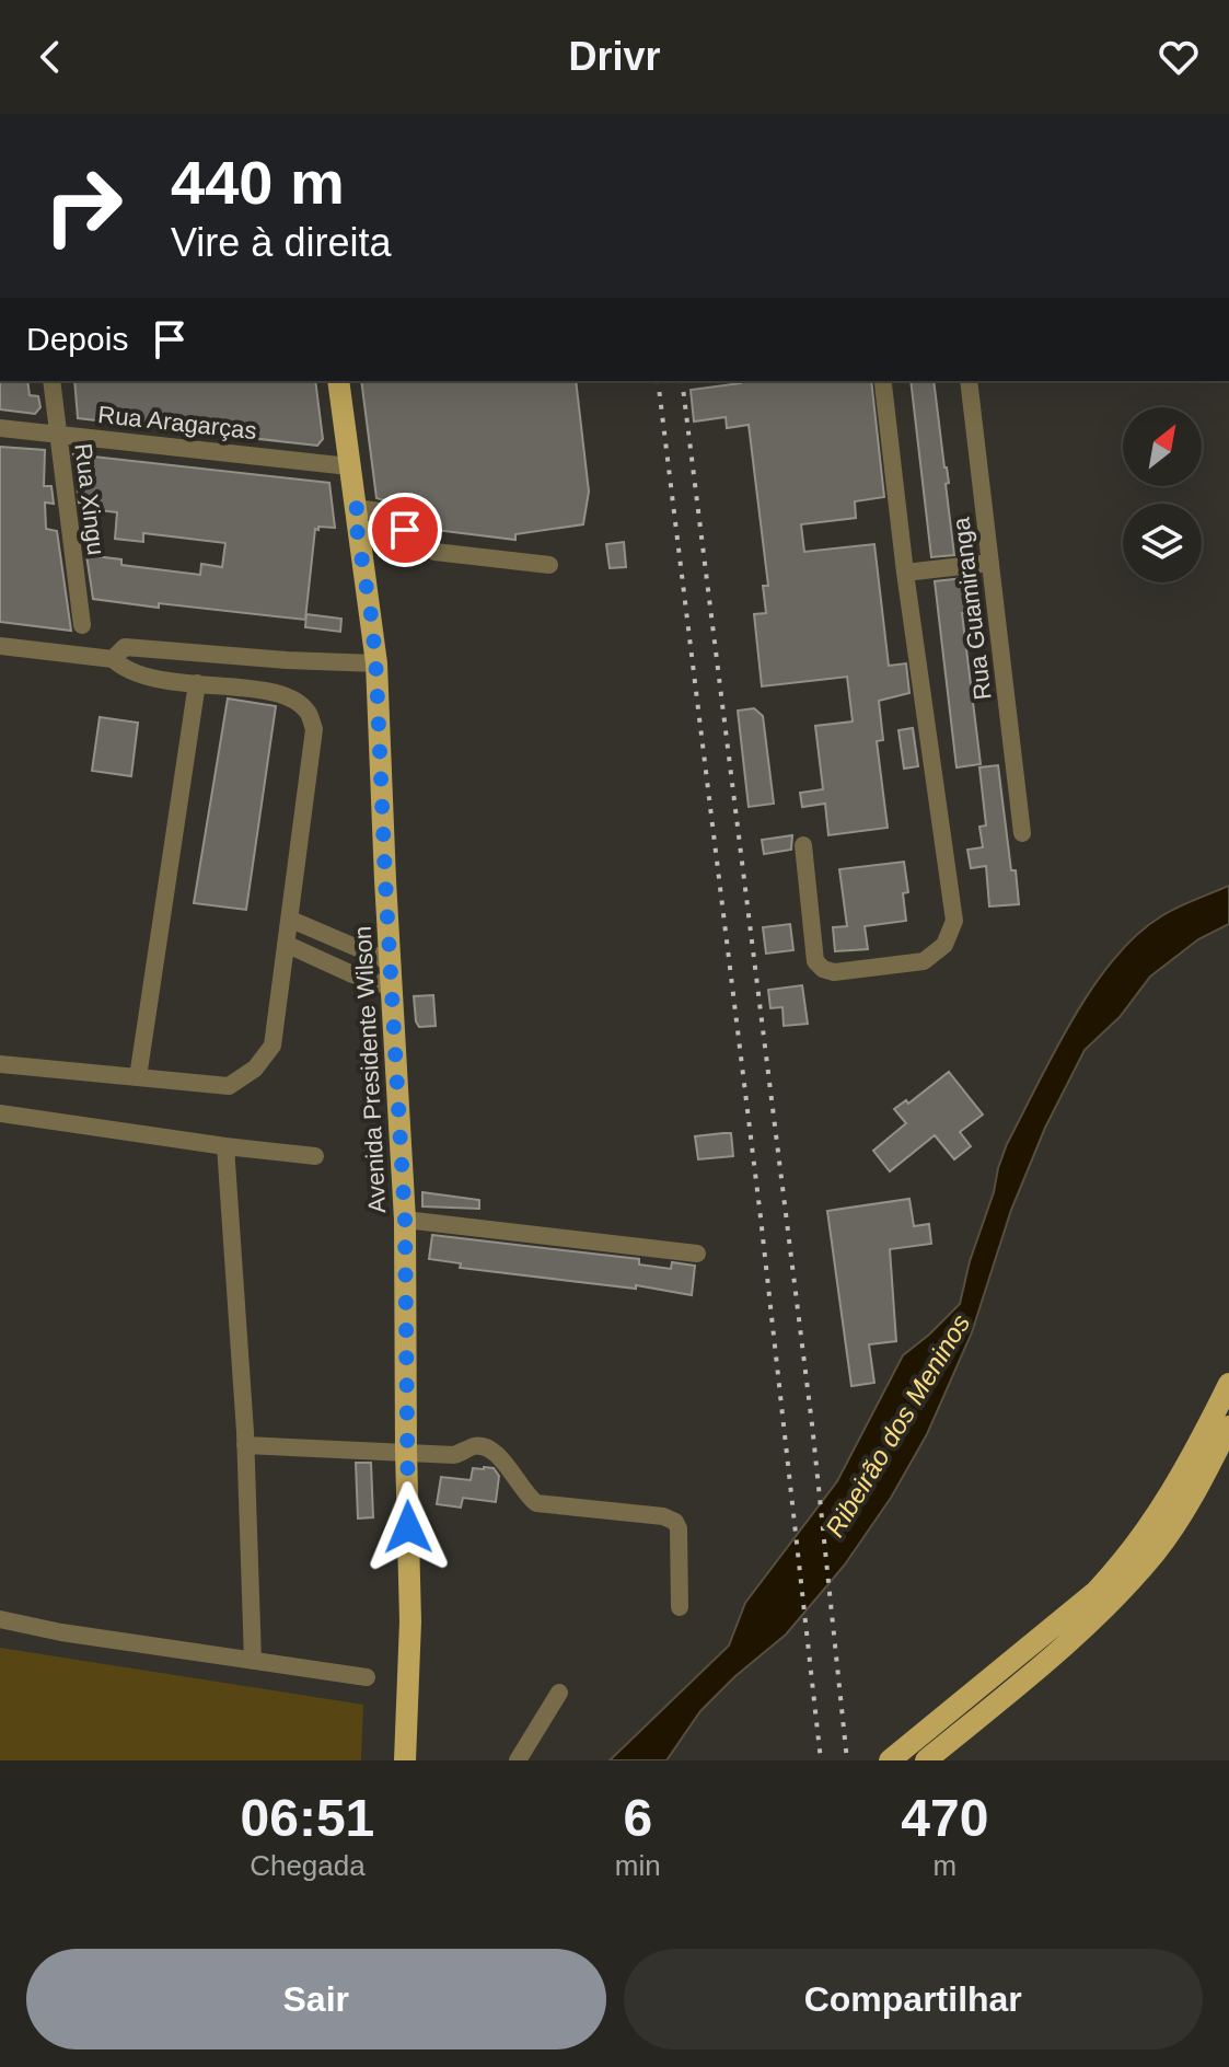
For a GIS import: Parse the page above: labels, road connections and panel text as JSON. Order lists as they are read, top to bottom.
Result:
{
  "streets": {
    "main road": ["Avenida Presidente Wilson"],
    "street": ["Rua Aragarças", "Rua Xingu", "Rua Guamiranga"]
  },
  "crossings": [
    ["Rua Aragarças", "Rua Xingu"],
    ["Rua Aragarças", "Avenida Presidente Wilson"]
  ],
  "water": ["Ribeirão dos Meninos"],
  "north": "top right",
  "page": {
    "header": "Drivr",
    "turn": ["440 m", "Vire à direita"],
    "then": "Depois",
    "eta": [
      "06:51",
      "Chegada",
      "6",
      "min",
      "470",
      "m"
    ],
    "buttons": ["Sair", "Compartilhar"]
  }
}
